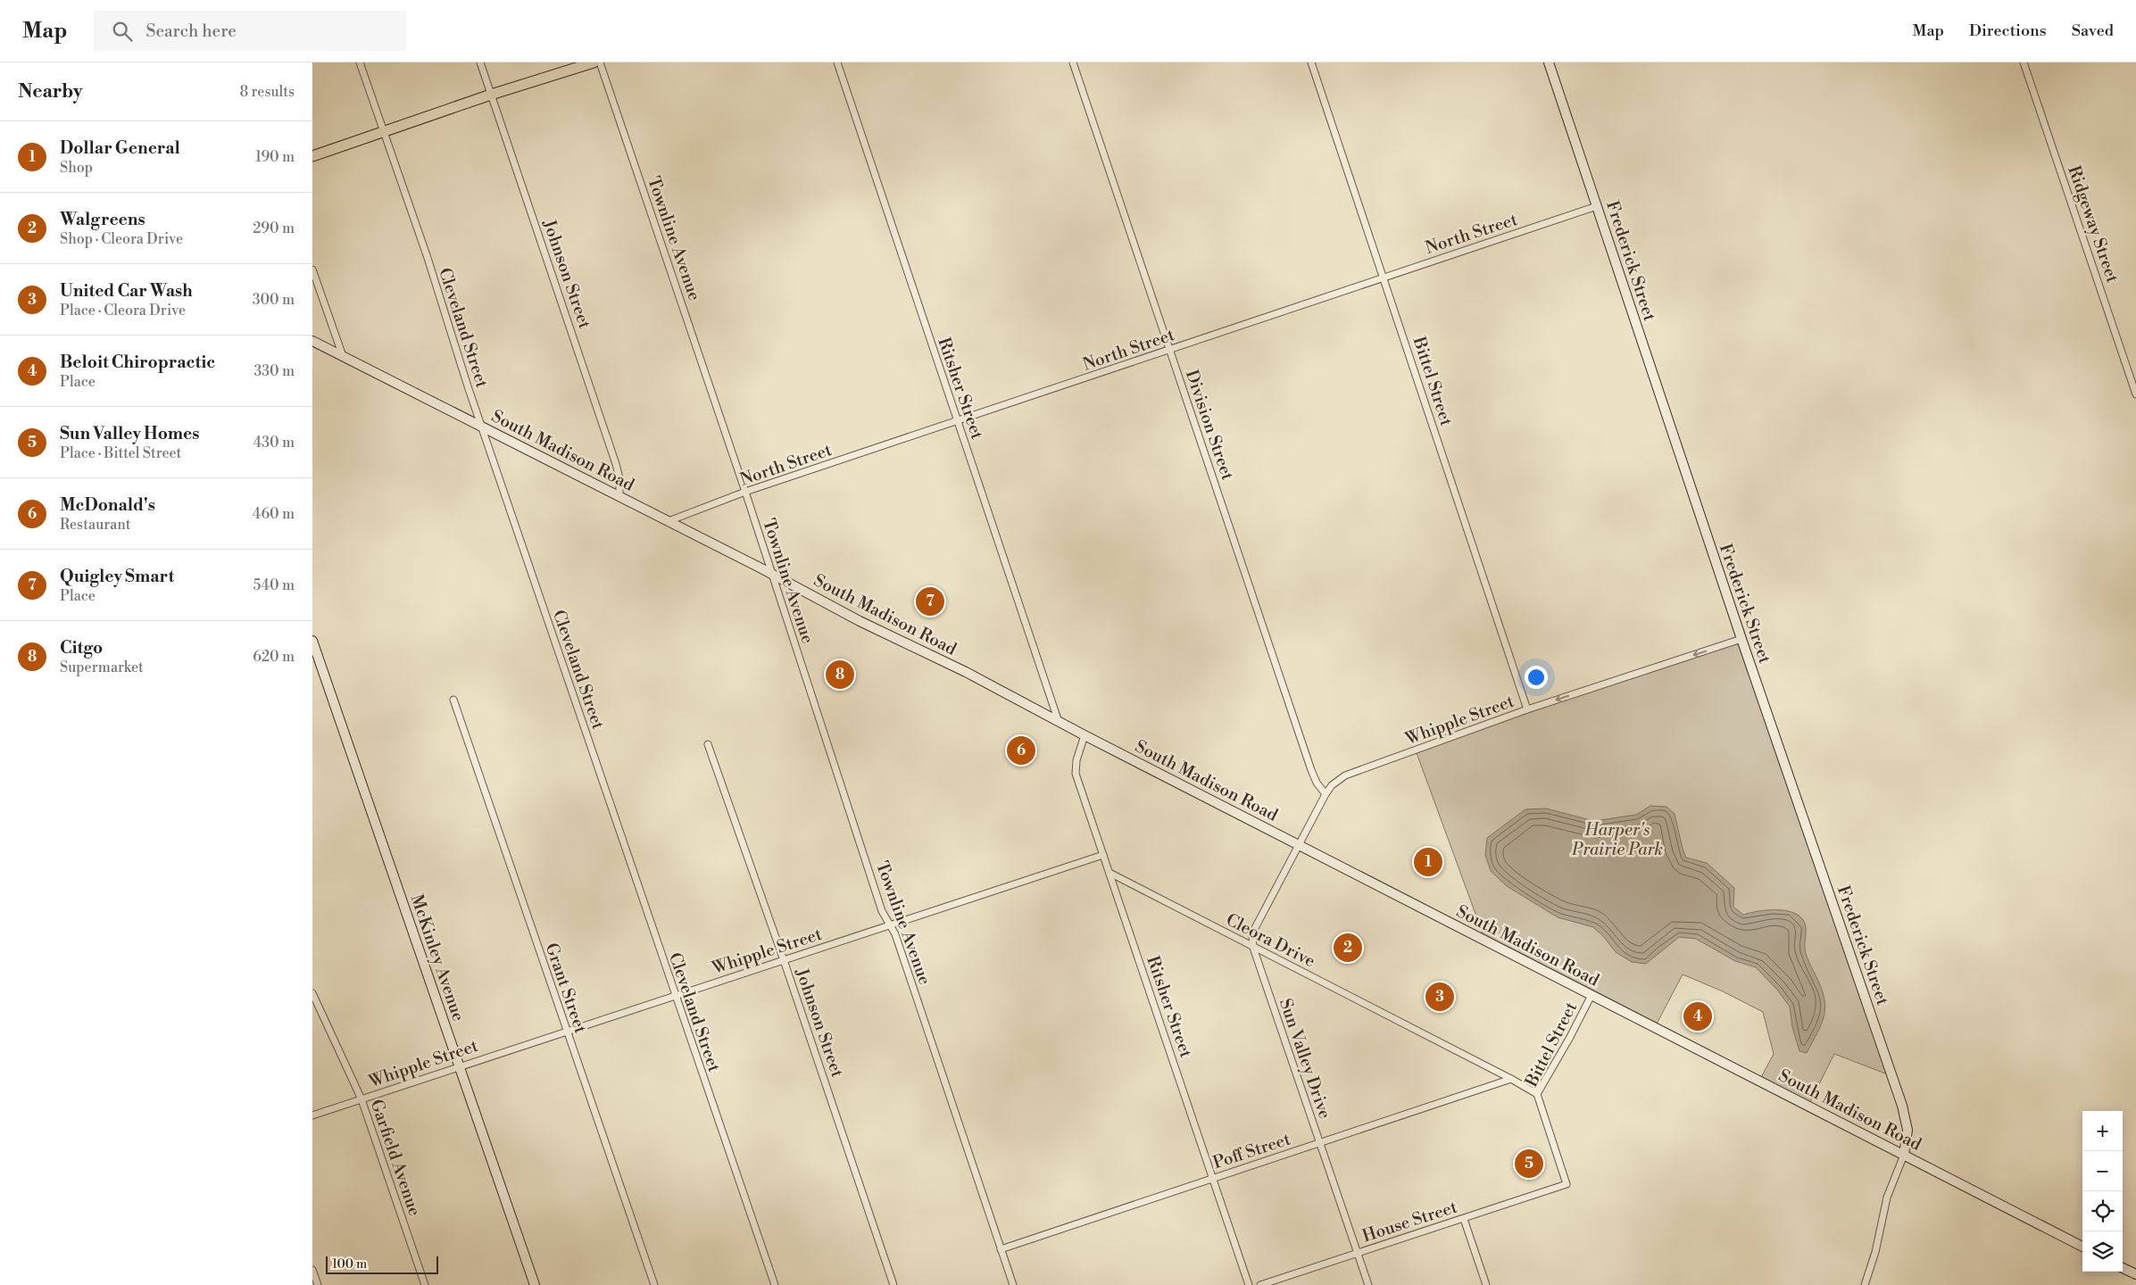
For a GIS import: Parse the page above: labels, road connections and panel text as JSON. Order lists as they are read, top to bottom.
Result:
{
  "streets": {
    "main road": ["Frederick Street", "South Madison Road", "McKinley Avenue"],
    "street": [
      "Ridgeway Street",
      "North Street",
      "Townline Avenue",
      "Johnson Street",
      "Cleveland Street",
      "Bittel Street",
      "Ritsher Street",
      "Division Street",
      "Whipple Street",
      "Cleora Drive",
      "Grant Street",
      "Sun Valley Drive",
      "Poff Street",
      "Garfield Avenue",
      "House Street"
    ]
  },
  "crossings": [
    ["North Street", "Townline Avenue"],
    ["North Street", "Frederick Street"],
    ["North Street", "Bittel Street"],
    ["North Street", "Ritsher Street"],
    ["North Street", "Division Street"],
    ["North Street", "South Madison Road"],
    ["Townline Avenue", "South Madison Road"],
    ["Townline Avenue", "Whipple Street"],
    ["Townline Avenue", "Poff Street"],
    ["Frederick Street", "South Madison Road"],
    ["Frederick Street", "Whipple Street"],
    ["Johnson Street", "South Madison Road"],
    ["Johnson Street", "Whipple Street"],
    ["Cleveland Street", "South Madison Road"],
    ["Cleveland Street", "Whipple Street"],
    ["Bittel Street", "South Madison Road"],
    ["Bittel Street", "Whipple Street"],
    ["Bittel Street", "Cleora Drive"],
    ["Bittel Street", "House Street"],
    ["Ritsher Street", "South Madison Road"],
    ["Ritsher Street", "Whipple Street"],
    ["Ritsher Street", "Cleora Drive"],
    ["Ritsher Street", "Poff Street"],
    ["Division Street", "Whipple Street"],
    ["South Madison Road", "Whipple Street"],
    ["South Madison Road", "Sun Valley Drive"],
    ["Whipple Street", "McKinley Avenue"],
    ["Whipple Street", "Grant Street"],
    ["Whipple Street", "Sun Valley Drive"],
    ["Whipple Street", "Garfield Avenue"],
    ["Cleora Drive", "Sun Valley Drive"],
    ["Cleora Drive", "Poff Street"],
    ["Sun Valley Drive", "Poff Street"],
    ["Sun Valley Drive", "House Street"]
  ],
  "parks": ["Harper's Prairie Park"],
  "scale_bar": "100 m",
  "page": {
    "header": "Map",
    "search": "Search here",
    "nav": ["Map", "Directions", "Saved"],
    "heading": ["Nearby", "8 results"],
    "list": [
      {
        "mark": "1",
        "name": "Dollar General",
        "note": "Shop",
        "value": "190 m"
      },
      {
        "mark": "2",
        "name": "Walgreens",
        "note": "Shop · Cleora Drive",
        "value": "290 m"
      },
      {
        "mark": "3",
        "name": "United Car Wash",
        "note": "Place · Cleora Drive",
        "value": "300 m"
      },
      {
        "mark": "4",
        "name": "Beloit Chiropractic",
        "note": "Place",
        "value": "330 m"
      },
      {
        "mark": "5",
        "name": "Sun Valley Homes",
        "note": "Place · Bittel Street",
        "value": "430 m"
      },
      {
        "mark": "6",
        "name": "McDonald's",
        "note": "Restaurant",
        "value": "460 m"
      },
      {
        "mark": "7",
        "name": "Quigley Smart",
        "note": "Place",
        "value": "540 m"
      },
      {
        "mark": "8",
        "name": "Citgo",
        "note": "Supermarket",
        "value": "620 m"
      }
    ],
    "pins": [
      "7",
      "8",
      "6",
      "1",
      "2",
      "3",
      "4",
      "5"
    ],
    "map_buttons": ["+", "−"],
    "scale": "100 m"
  }
}
